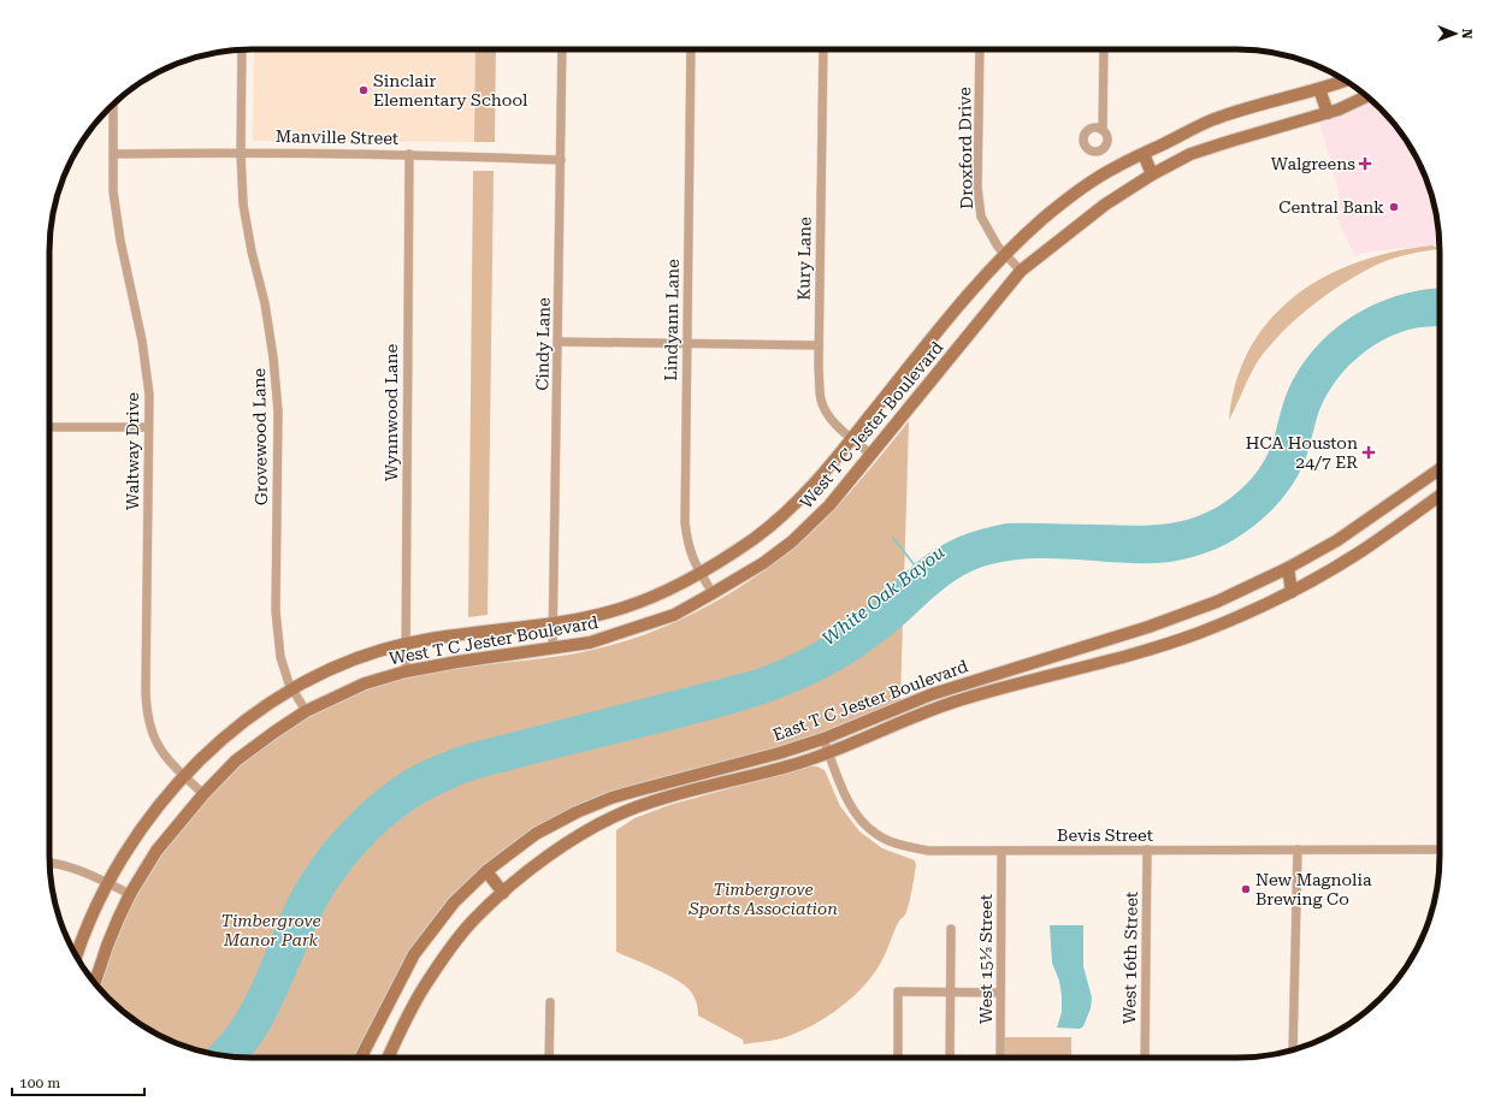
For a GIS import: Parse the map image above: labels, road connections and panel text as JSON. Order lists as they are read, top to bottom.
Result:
{
  "streets": {
    "main road": ["West T C Jester Boulevard", "East T C Jester Boulevard"],
    "street": [
      "Manville Street",
      "Droxford Drive",
      "Kury Lane",
      "Lindyann Lane",
      "Cindy Lane",
      "Wynnwood Lane",
      "Grovewood Lane",
      "Waltway Drive",
      "Bevis Street",
      "West 16th Street",
      "West 15½ Street"
    ]
  },
  "crossings": [
    ["Manville Street", "Cindy Lane"],
    ["Manville Street", "Wynnwood Lane"],
    ["Manville Street", "Grovewood Lane"],
    ["Manville Street", "Waltway Drive"],
    ["Droxford Drive", "West T C Jester Boulevard"],
    ["Kury Lane", "West T C Jester Boulevard"],
    ["Lindyann Lane", "West T C Jester Boulevard"],
    ["Cindy Lane", "West T C Jester Boulevard"],
    ["Wynnwood Lane", "West T C Jester Boulevard"],
    ["West T C Jester Boulevard", "Grovewood Lane"],
    ["West T C Jester Boulevard", "Waltway Drive"],
    ["East T C Jester Boulevard", "Bevis Street"],
    ["Bevis Street", "West 16th Street"],
    ["Bevis Street", "West 15½ Street"]
  ],
  "water": ["White Oak Bayou"],
  "parks": ["Timbergrove Sports Association", "Timbergrove Manor Park"],
  "places": {
    "other": ["Sinclair Elementary School", "Central Bank", "New Magnolia Brewing Co"],
    "health": ["Walgreens", "HCA Houston 24/7 ER"]
  },
  "scale_bar": "100 m",
  "north": "right"
}
